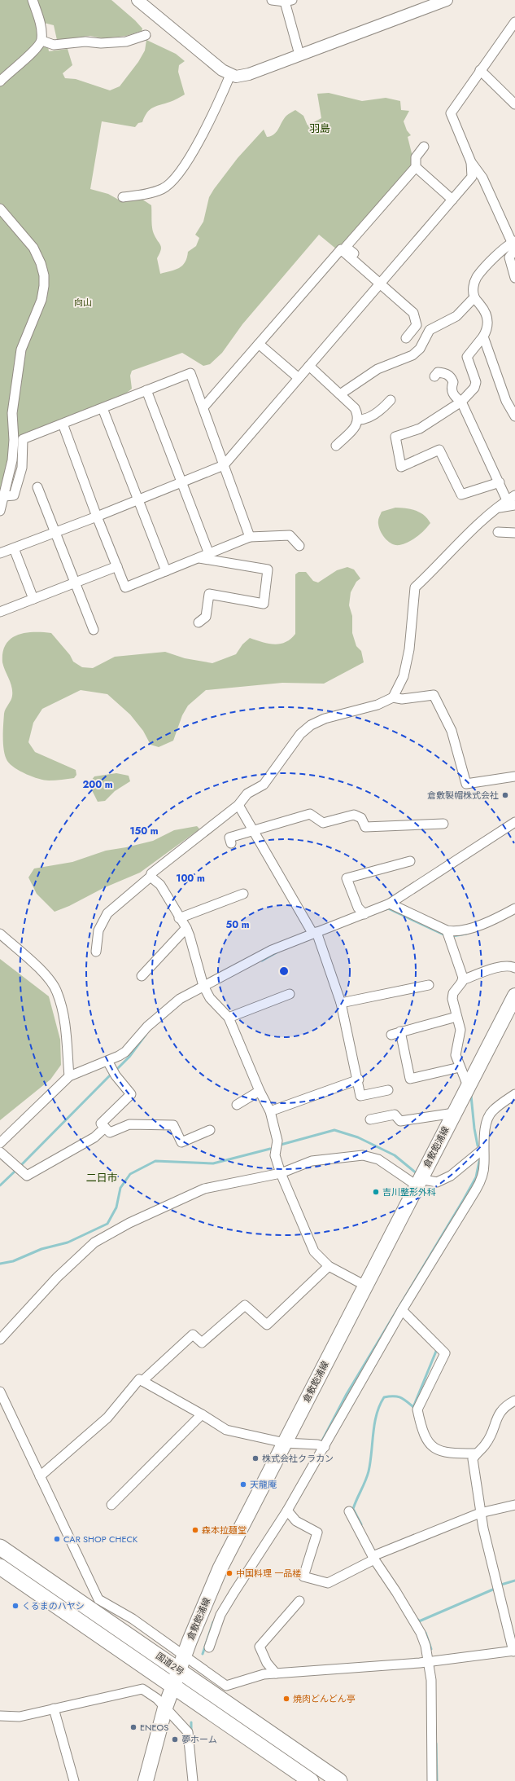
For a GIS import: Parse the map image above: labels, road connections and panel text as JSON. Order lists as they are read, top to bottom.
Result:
{
  "streets": {
    "highway": ["国道2号"],
    "main road": ["倉敷飽浦線"]
  },
  "crossings": [
    ["倉敷飽浦線", "国道2号"]
  ],
  "districts": ["羽島", "二日市"],
  "parks": ["向山"],
  "places": [
    "倉敷製帽株式会社",
    "吉川整形外科",
    "株式会社クラカン",
    "天龍庵",
    "森本拉麺堂",
    "CAR SHOP CHECK",
    "中国料理 一品楼",
    "くるまのハヤシ",
    "焼肉どんどん亭",
    "ENEOS",
    "夢ホーム"
  ],
  "rings": [
    "200 m",
    "150 m",
    "100 m",
    "50 m"
  ]
}
